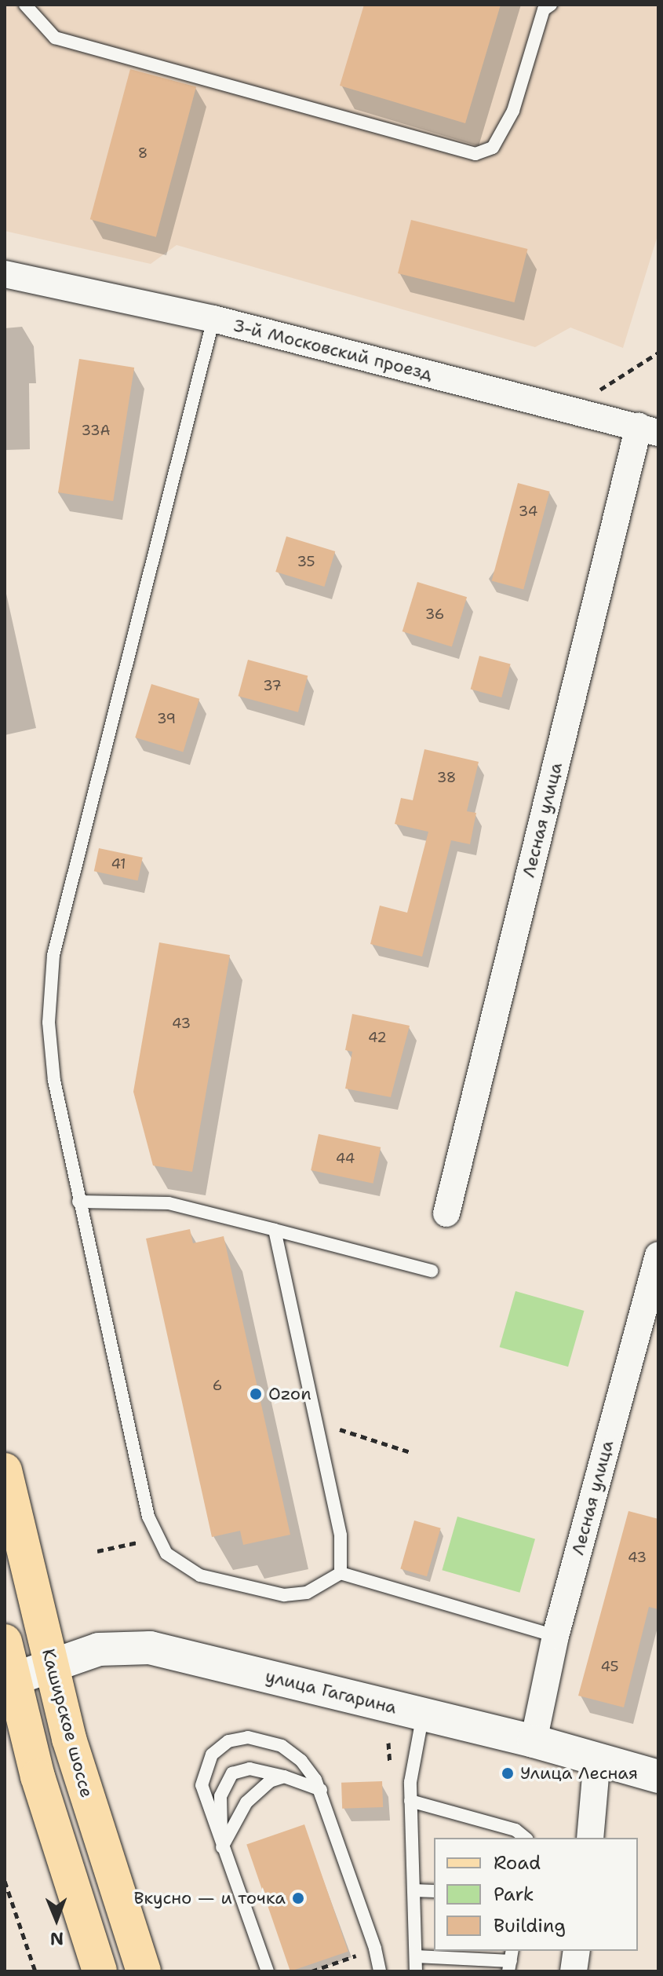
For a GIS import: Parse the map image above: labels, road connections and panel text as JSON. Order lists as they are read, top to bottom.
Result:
{
  "streets": {
    "main road": ["Каширское шоссе"],
    "street": ["3-й Московский проезд", "Лесная улица", "улица Гагарина"]
  },
  "crossings": [
    ["3-й Московский проезд", "Лесная улица"],
    ["Лесная улица", "улица Гагарина"],
    ["улица Гагарина", "Каширское шоссе"]
  ],
  "places": ["Ozon", "Улица Лесная", "Вкусно — и точка"],
  "house_numbers": [
    "8",
    "33А",
    "34",
    "35",
    "36",
    "37",
    "39",
    "38",
    "41",
    "43",
    "42",
    "44",
    "6",
    "43",
    "45"
  ],
  "legend": ["Road", "Park", "Building"],
  "north": "bottom"
}
